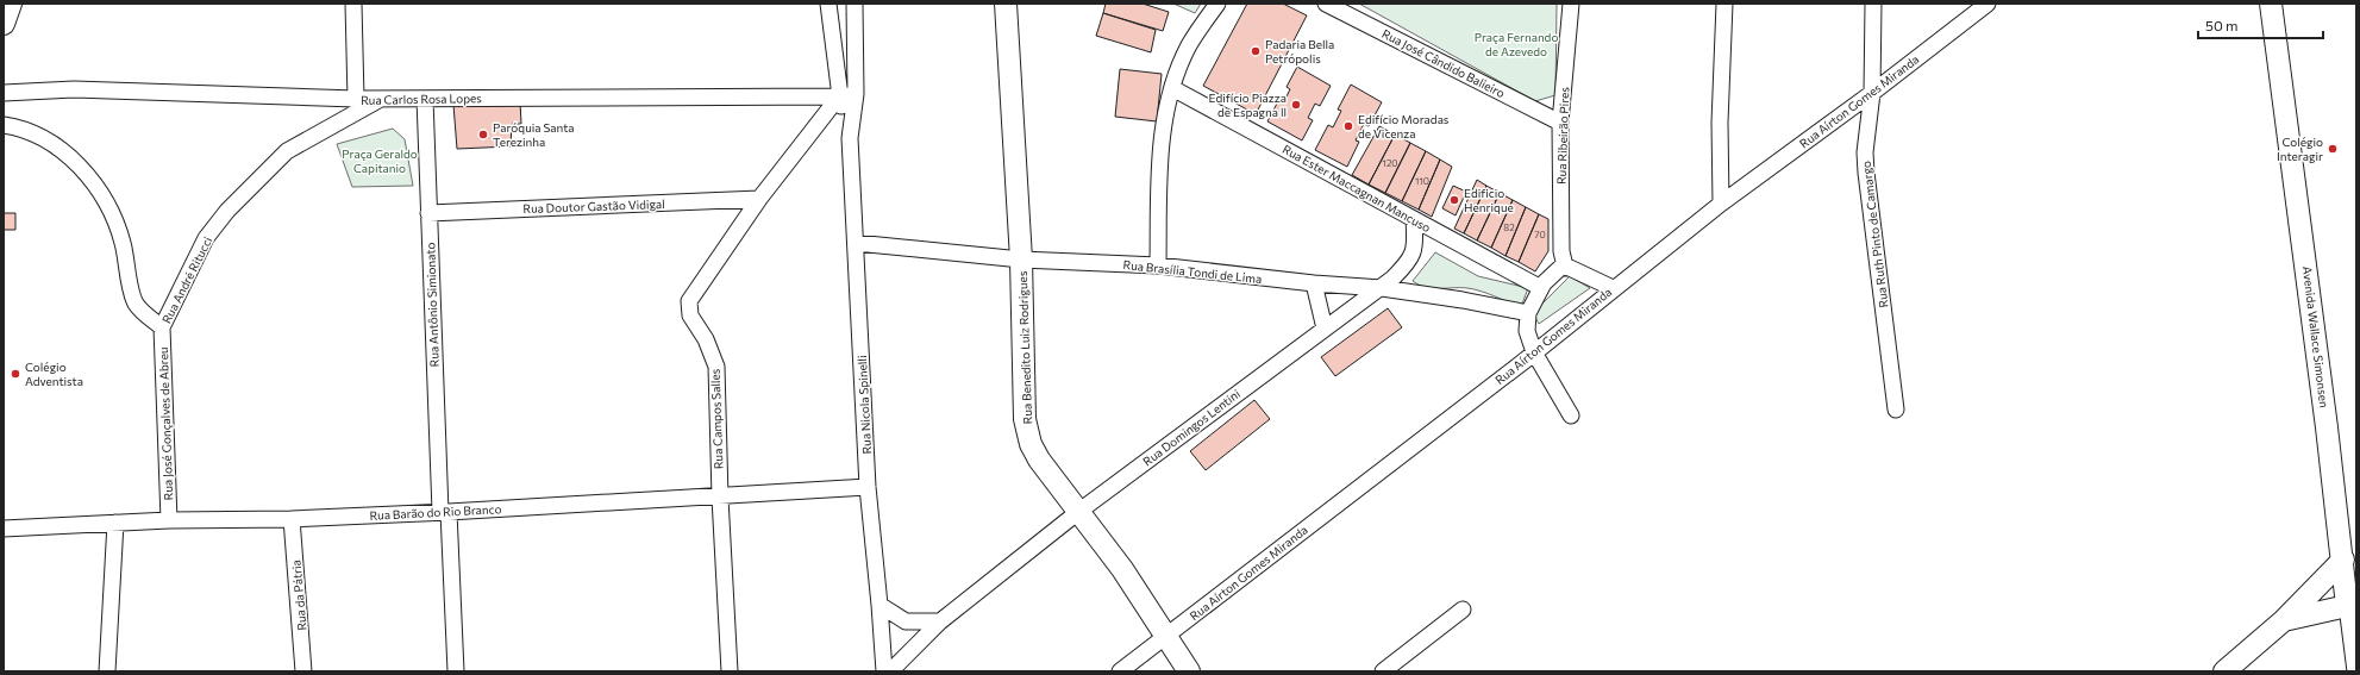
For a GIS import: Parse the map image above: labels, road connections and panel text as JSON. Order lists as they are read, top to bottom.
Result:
{
  "streets": {
    "street": [
      "Rua José Cândido Balieiro",
      "Rua Carlos Rosa Lopes",
      "Rua Aírton Gomes Miranda",
      "Rua Ribeirão Pires",
      "Rua Ester Maccagnan Mancuso",
      "Rua Doutor Gastão Vidigal",
      "Rua Ruth Pinto de Camargo",
      "Rua Brasília Tondi de Lima",
      "Rua André Ritucci",
      "Rua Antônio Simionato",
      "Avenida Wallace Simonsen",
      "Rua Benedito Luiz Rodrigues",
      "Rua Nicola Spinelli",
      "Rua Campos Salles",
      "Rua José Gonçalves de Abreu",
      "Rua Domingos Lentini",
      "Rua Barão do Rio Branco",
      "Rua da Pátria"
    ]
  },
  "crossings": [
    ["Rua José Cândido Balieiro", "Rua Ribeirão Pires"],
    ["Rua Carlos Rosa Lopes", "Rua André Ritucci"],
    ["Rua Carlos Rosa Lopes", "Rua Antônio Simionato"],
    ["Rua Carlos Rosa Lopes", "Rua Nicola Spinelli"],
    ["Rua Carlos Rosa Lopes", "Rua Campos Salles"],
    ["Rua Aírton Gomes Miranda", "Rua Ruth Pinto de Camargo"],
    ["Rua Aírton Gomes Miranda", "Rua Benedito Luiz Rodrigues"],
    ["Rua Ester Maccagnan Mancuso", "Rua Domingos Lentini"],
    ["Rua Doutor Gastão Vidigal", "Rua Antônio Simionato"],
    ["Rua Doutor Gastão Vidigal", "Rua Campos Salles"],
    ["Rua Brasília Tondi de Lima", "Rua Benedito Luiz Rodrigues"],
    ["Rua Brasília Tondi de Lima", "Rua Nicola Spinelli"],
    ["Rua Brasília Tondi de Lima", "Rua Domingos Lentini"],
    ["Rua André Ritucci", "Rua José Gonçalves de Abreu"],
    ["Rua Antônio Simionato", "Rua Barão do Rio Branco"],
    ["Rua Benedito Luiz Rodrigues", "Rua Domingos Lentini"],
    ["Rua Nicola Spinelli", "Rua Campos Salles"],
    ["Rua Nicola Spinelli", "Rua Barão do Rio Branco"],
    ["Rua Campos Salles", "Rua Barão do Rio Branco"],
    ["Rua José Gonçalves de Abreu", "Rua Barão do Rio Branco"],
    ["Rua Barão do Rio Branco", "Rua da Pátria"]
  ],
  "parks": ["Praça Fernando de Azevedo", "Praça Geraldo Capitanio"],
  "places": [
    "Padaria Bella Petrópolis",
    "Edifício Piazza de Espagna ll",
    "Edifício Moradas de Vicenza",
    "Paróquia Santa Terezinha",
    "Colégio Interagir",
    "Edificio Henrique",
    "Colégio Adventista"
  ],
  "house_numbers": [
    "120",
    "110",
    "82",
    "70"
  ],
  "scale_bar": "50 m"
}
